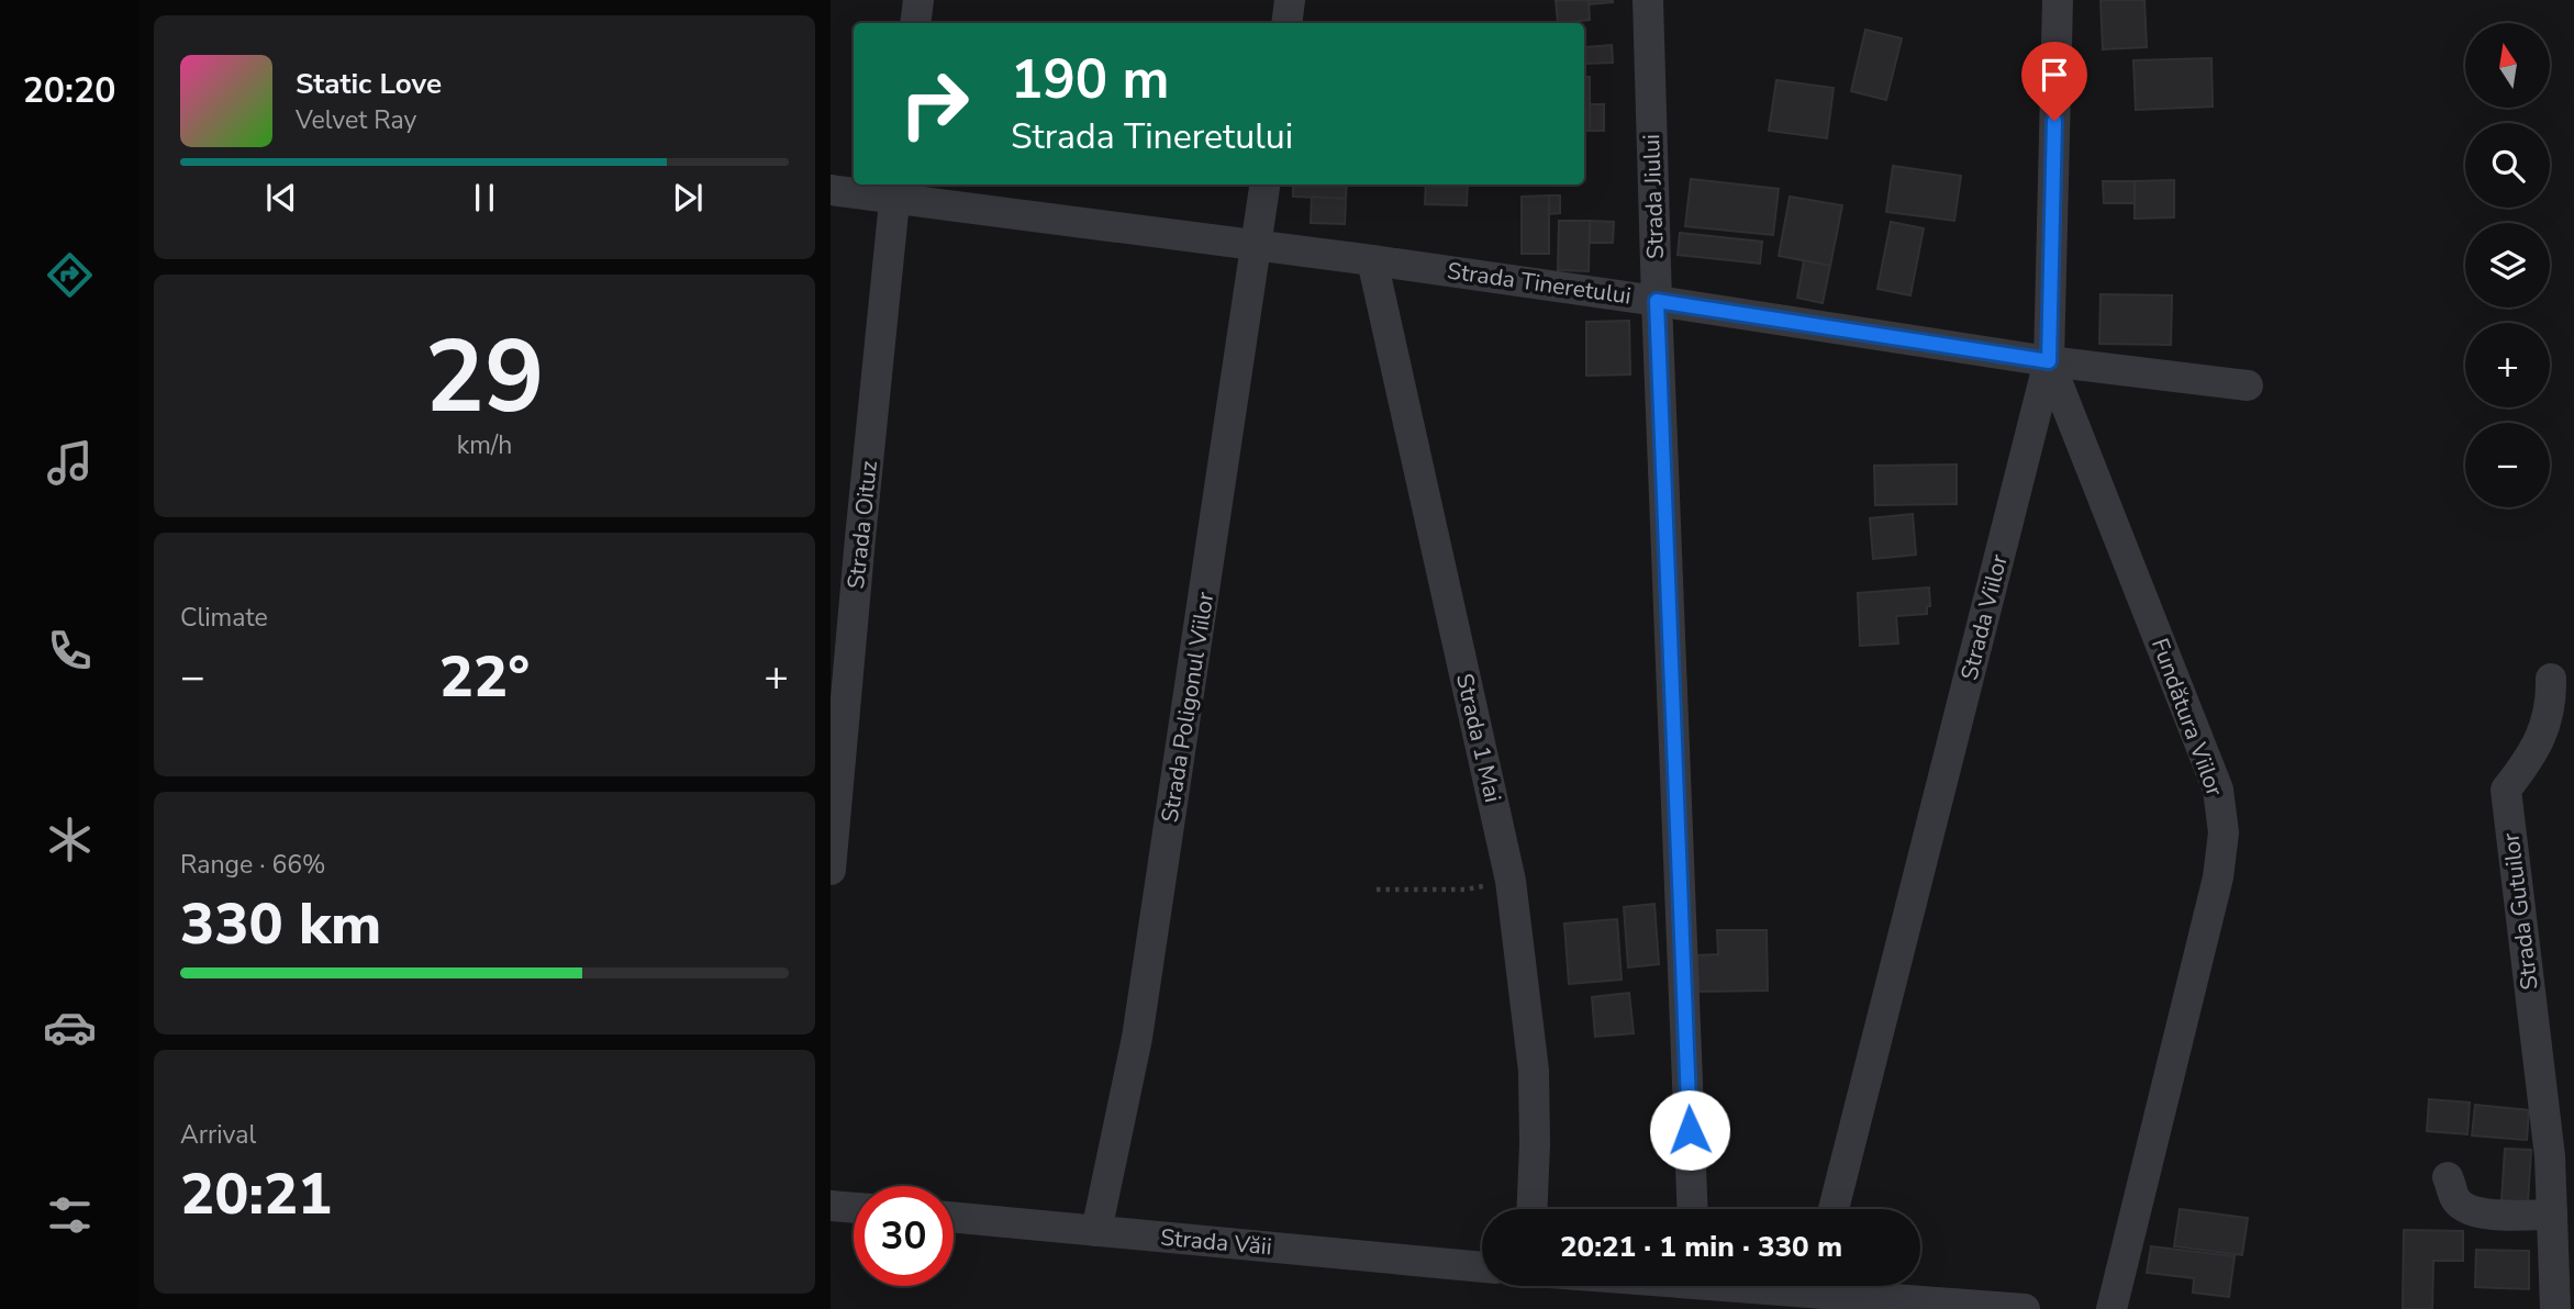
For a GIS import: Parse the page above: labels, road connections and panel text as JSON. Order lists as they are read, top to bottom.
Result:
{
  "streets": {
    "street": [
      "Strada Jiului",
      "Strada Tineretului",
      "Strada Oituz",
      "Strada Viilor",
      "Strada Poligonul Viilor",
      "Fundătura Viilor",
      "Strada 1 Mai",
      "Strada Gutuilor",
      "Strada Văii"
    ]
  },
  "crossings": [
    ["Strada Jiului", "Strada Tineretului"],
    ["Strada Tineretului", "Strada Oituz"],
    ["Strada Tineretului", "Strada Viilor"],
    ["Strada Tineretului", "Strada Poligonul Viilor"],
    ["Strada Tineretului", "Fundătura Viilor"],
    ["Strada Tineretului", "Strada 1 Mai"],
    ["Strada Viilor", "Fundătura Viilor"],
    ["Strada Poligonul Viilor", "Strada Văii"]
  ],
  "north": "top",
  "page": {
    "tabs": "20:20",
    "map_buttons": ["+", "−"],
    "turn": ["190 m", "Strada Tineretului"],
    "song": ["Static Love", "Velvet Ray"],
    "tile": [
      ["29", "km/h"],
      "Climate",
      ["Range · 66%", "330 km"],
      ["Arrival", "20:21"]
    ],
    "heat": ["−", "22°", "+"],
    "limit": "30",
    "trip": "20:21 · 1 min · 330 m"
  }
}
